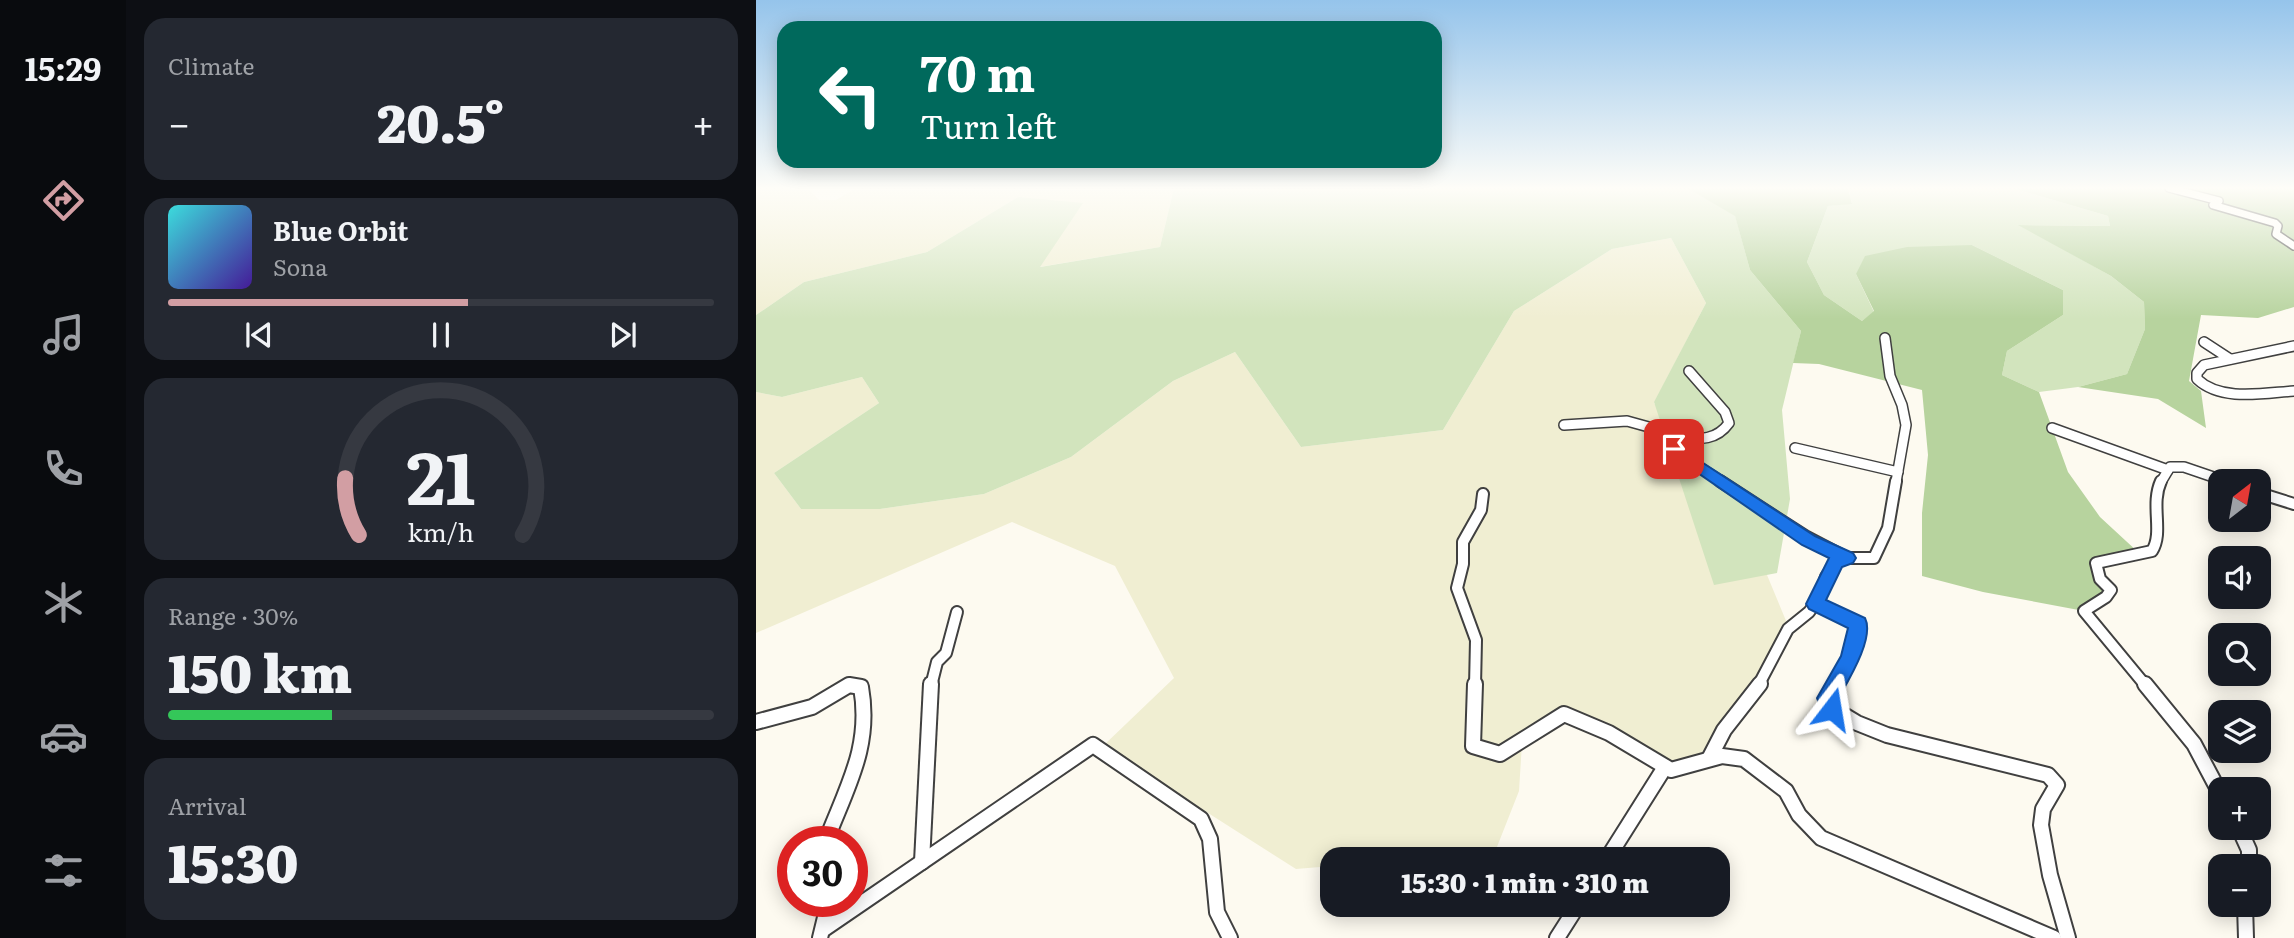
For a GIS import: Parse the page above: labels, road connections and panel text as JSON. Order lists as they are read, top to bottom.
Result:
{
  "north": "top right",
  "page": {
    "tabs": "15:29",
    "tile": [
      "Climate",
      ["Range · 30%", "150 km"],
      ["Arrival", "15:30"]
    ],
    "turn": ["70 m", "Turn left"],
    "heat": ["−", "20.5°", "+"],
    "song": ["Blue Orbit", "Sona"],
    "map_buttons": ["+", "−"],
    "limit": "30",
    "trip": "15:30 · 1 min · 310 m",
    "gauge": ["21", "km/h"]
  }
}
